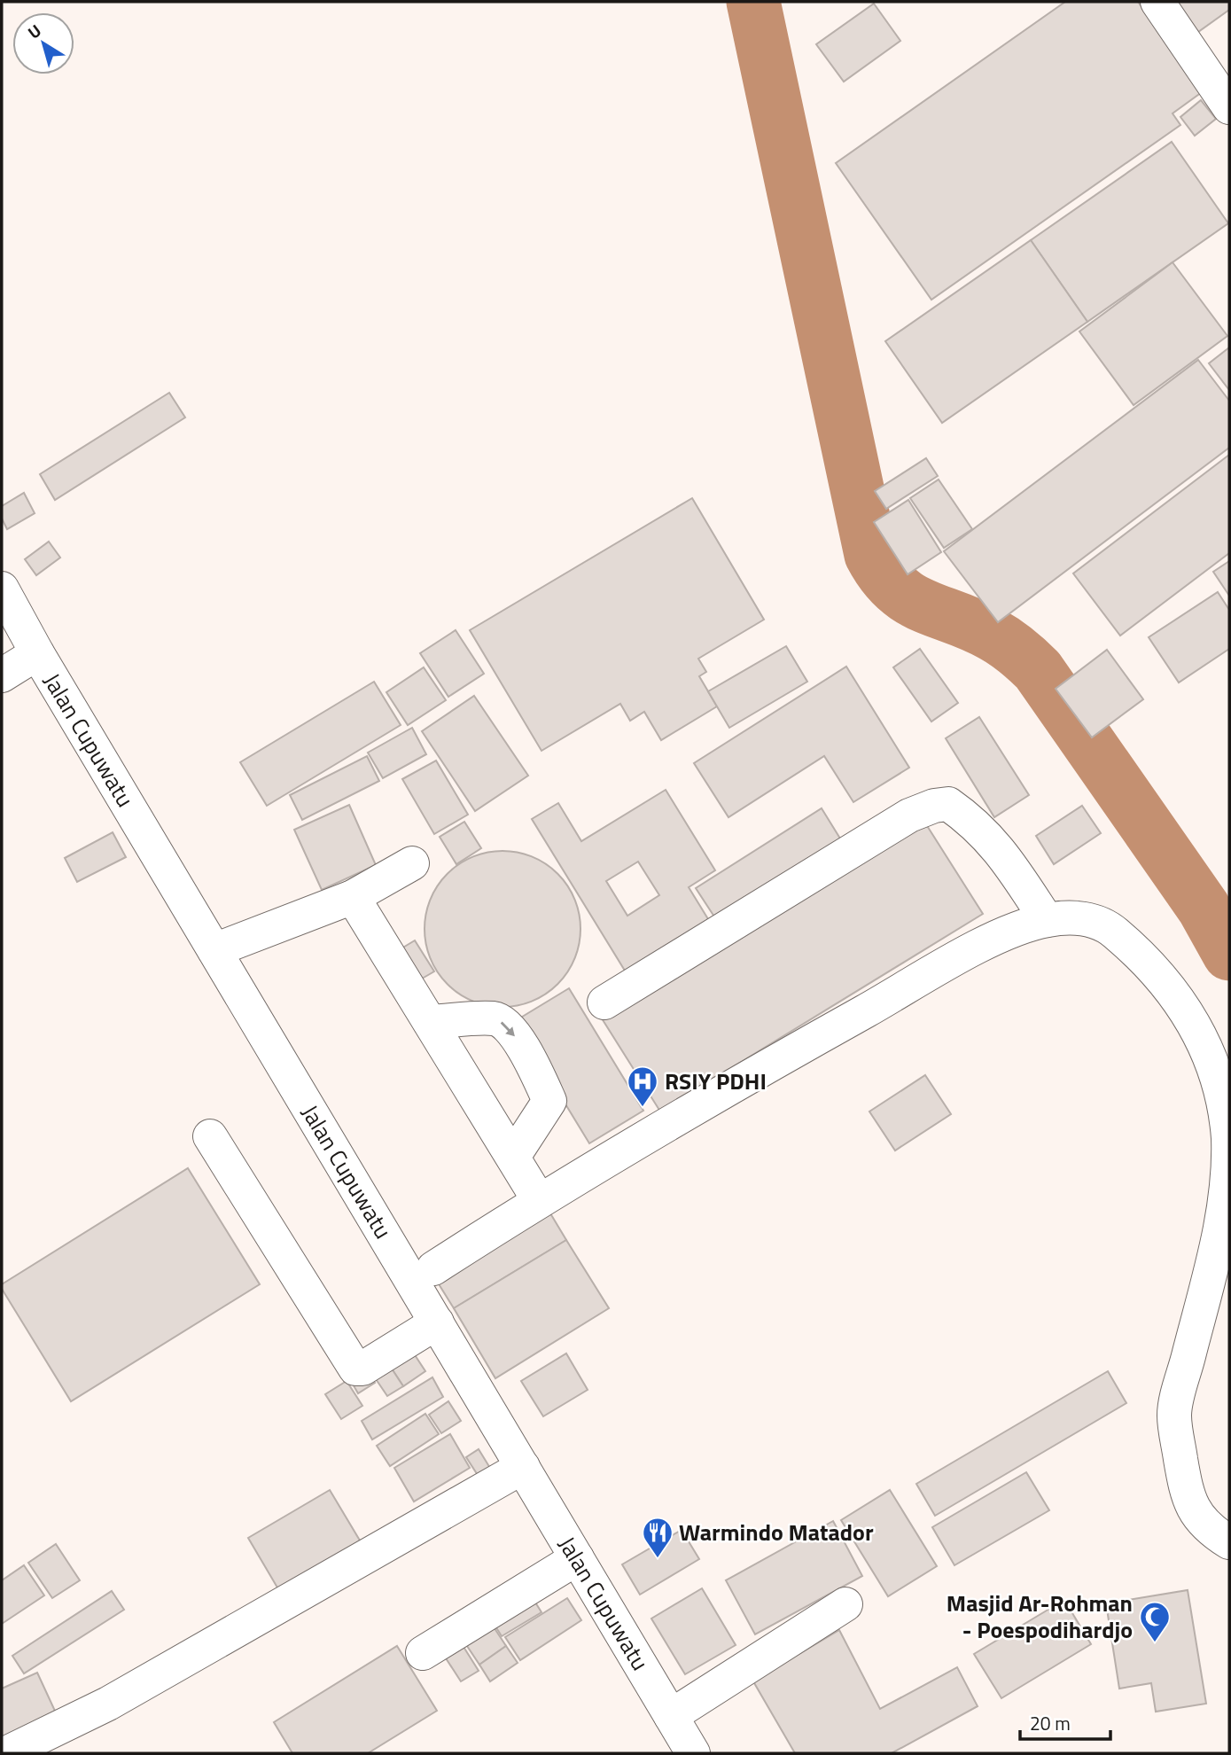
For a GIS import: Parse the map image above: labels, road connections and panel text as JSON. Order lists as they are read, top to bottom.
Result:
{
  "streets": {
    "street": ["Jalan Cupuwatu"]
  },
  "places": {
    "hospital": ["RSIY PDHI"],
    "restaurant": ["Warmindo Matador"],
    "mosque": ["Masjid Ar-Rohman - Poespodihardjo"]
  },
  "scale_bar": "20 m",
  "north": "top left"
}
